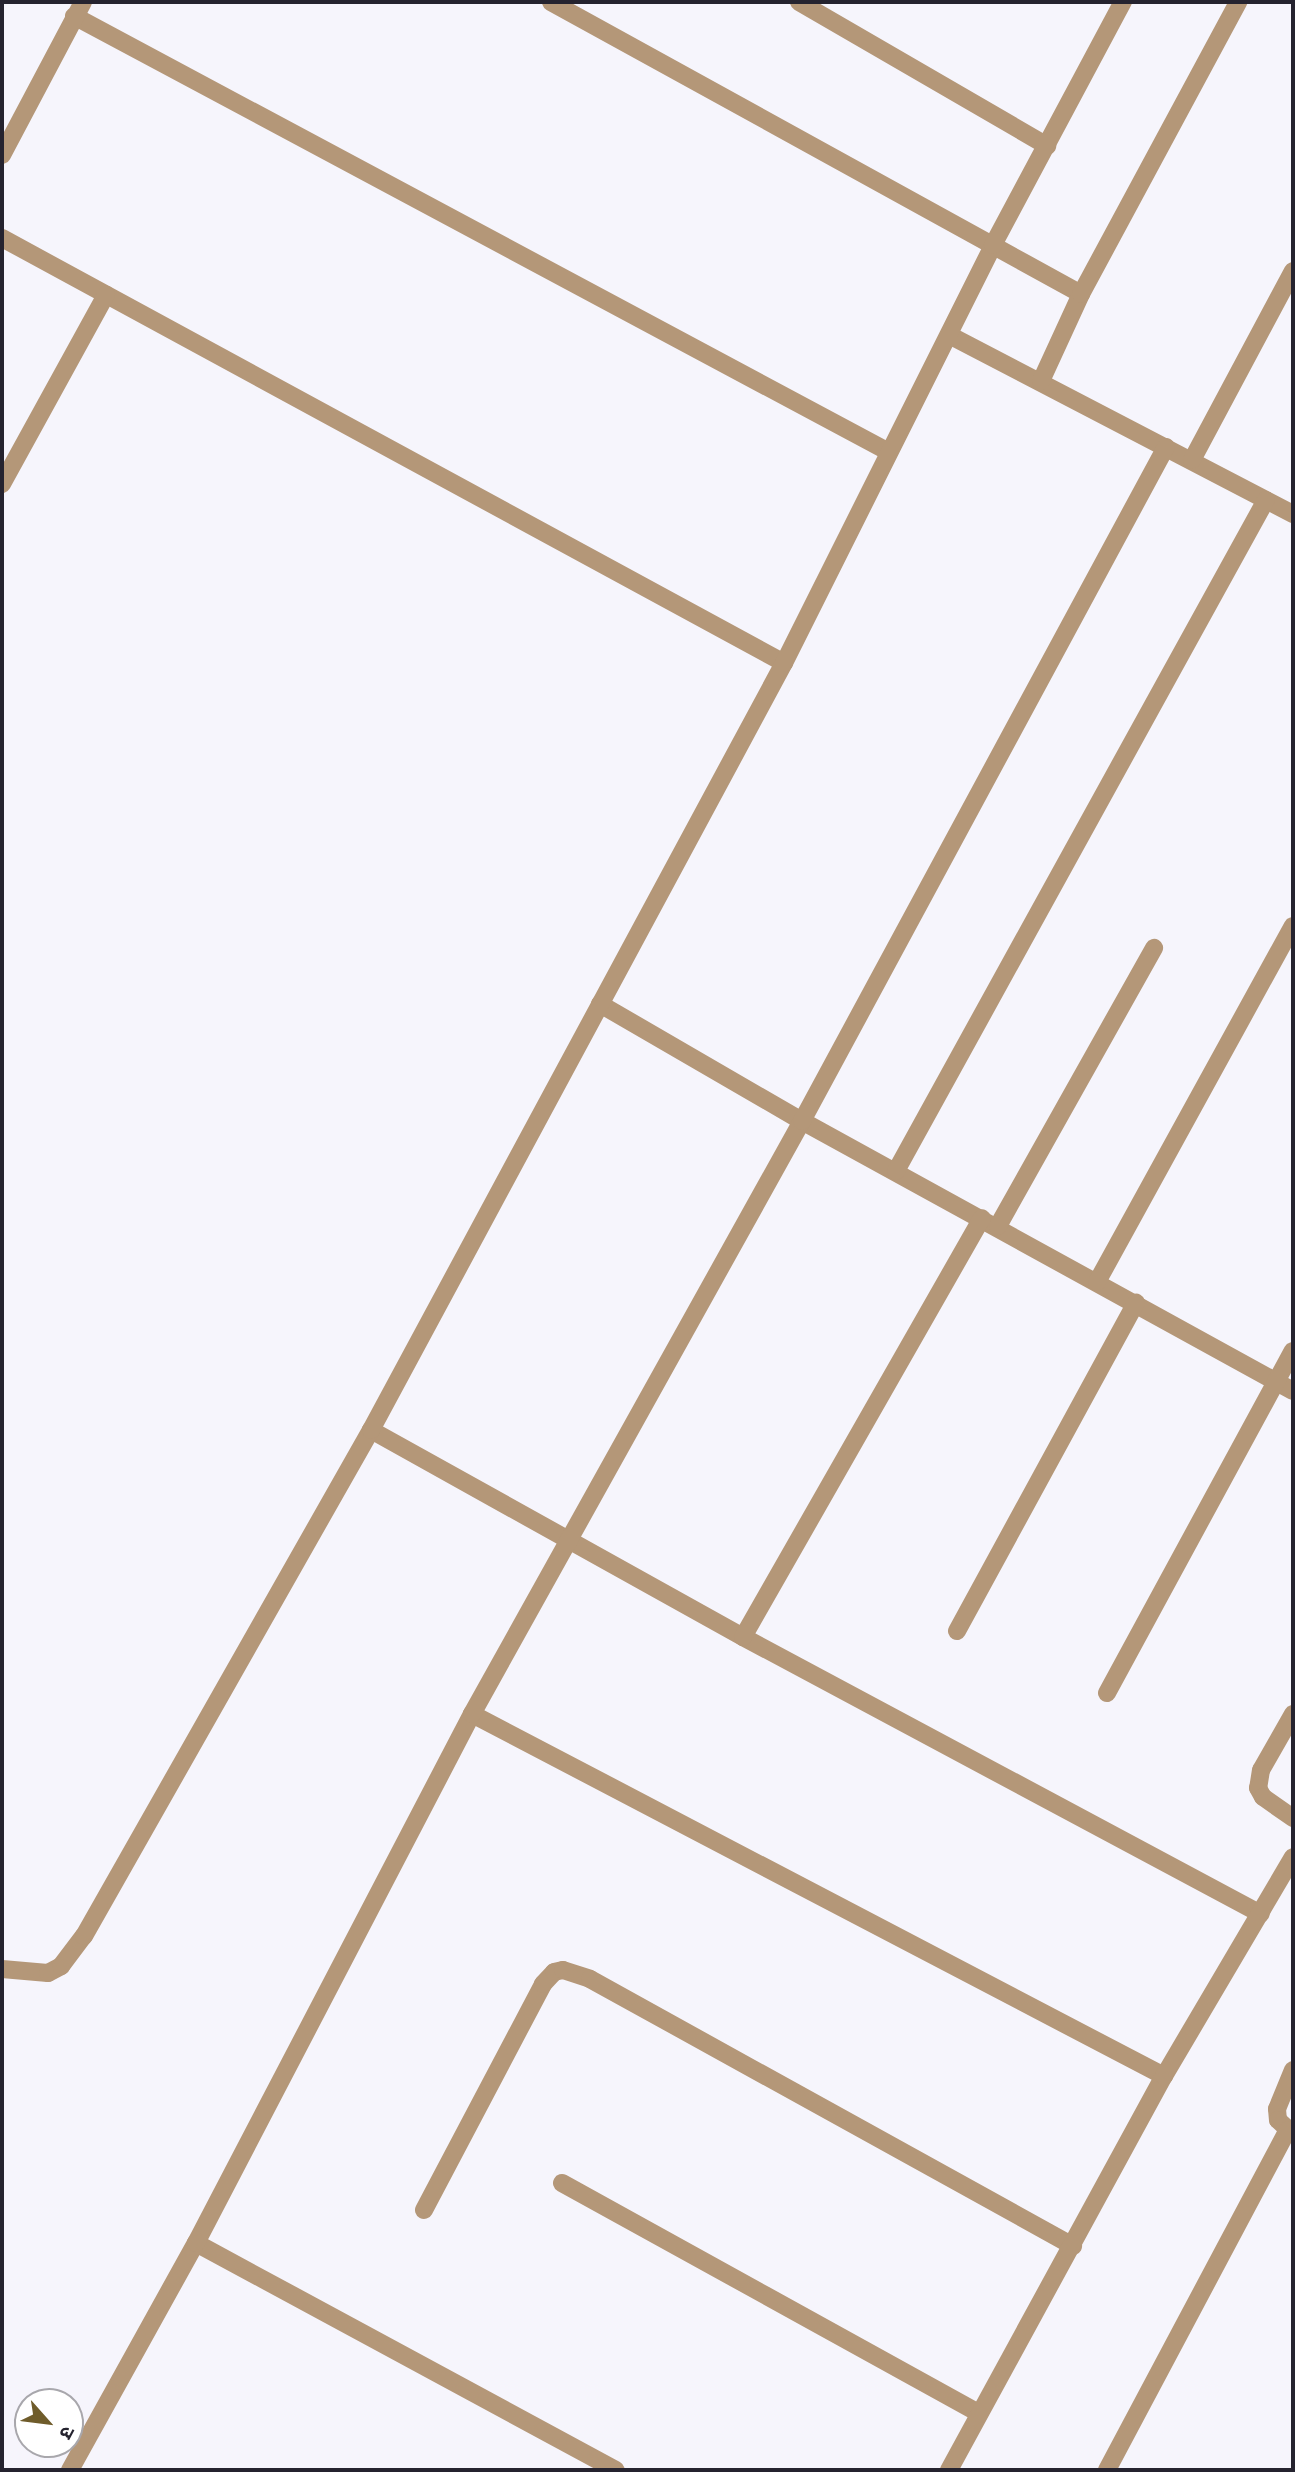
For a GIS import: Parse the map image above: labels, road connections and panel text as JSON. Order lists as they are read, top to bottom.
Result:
{
  "north": "bottom right"
}
